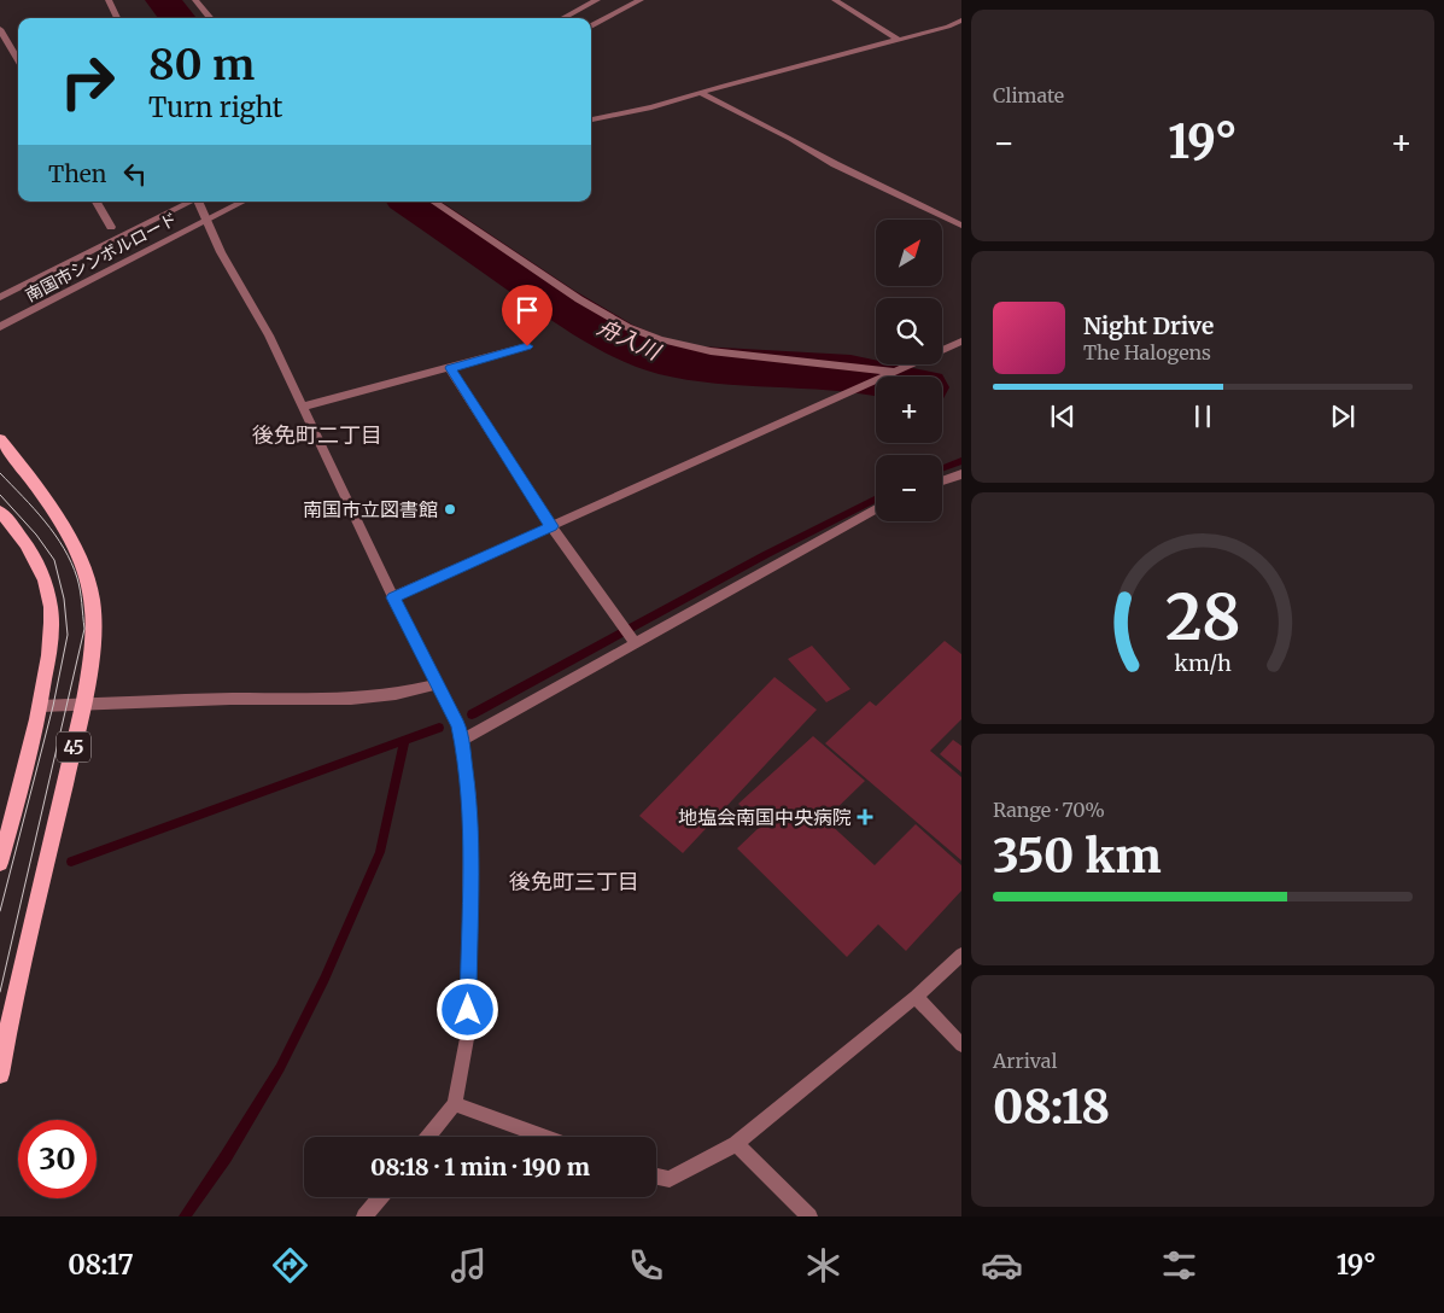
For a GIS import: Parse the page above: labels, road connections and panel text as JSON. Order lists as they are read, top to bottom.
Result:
{
  "streets": {
    "main road": ["45"],
    "street": ["南国市シンボルロード"]
  },
  "districts": ["後免町二丁目", "後免町三丁目"],
  "water": ["舟入川"],
  "places": {
    "other": ["南国市立図書館"],
    "health": ["地塩会南国中央病院"]
  },
  "north": "top right",
  "page": {
    "tile": [
      "Climate",
      ["Range · 70%", "350 km"],
      ["Arrival", "08:18"]
    ],
    "turn": ["80 m", "Turn right"],
    "heat": ["−", "19°", "+"],
    "then": "Then",
    "map_buttons": ["+", "−"],
    "song": ["Night Drive", "The Halogens"],
    "limit": "30",
    "trip": "08:18 · 1 min · 190 m",
    "tabs": ["08:17", "19°"],
    "gauge": ["28", "km/h"]
  }
}
